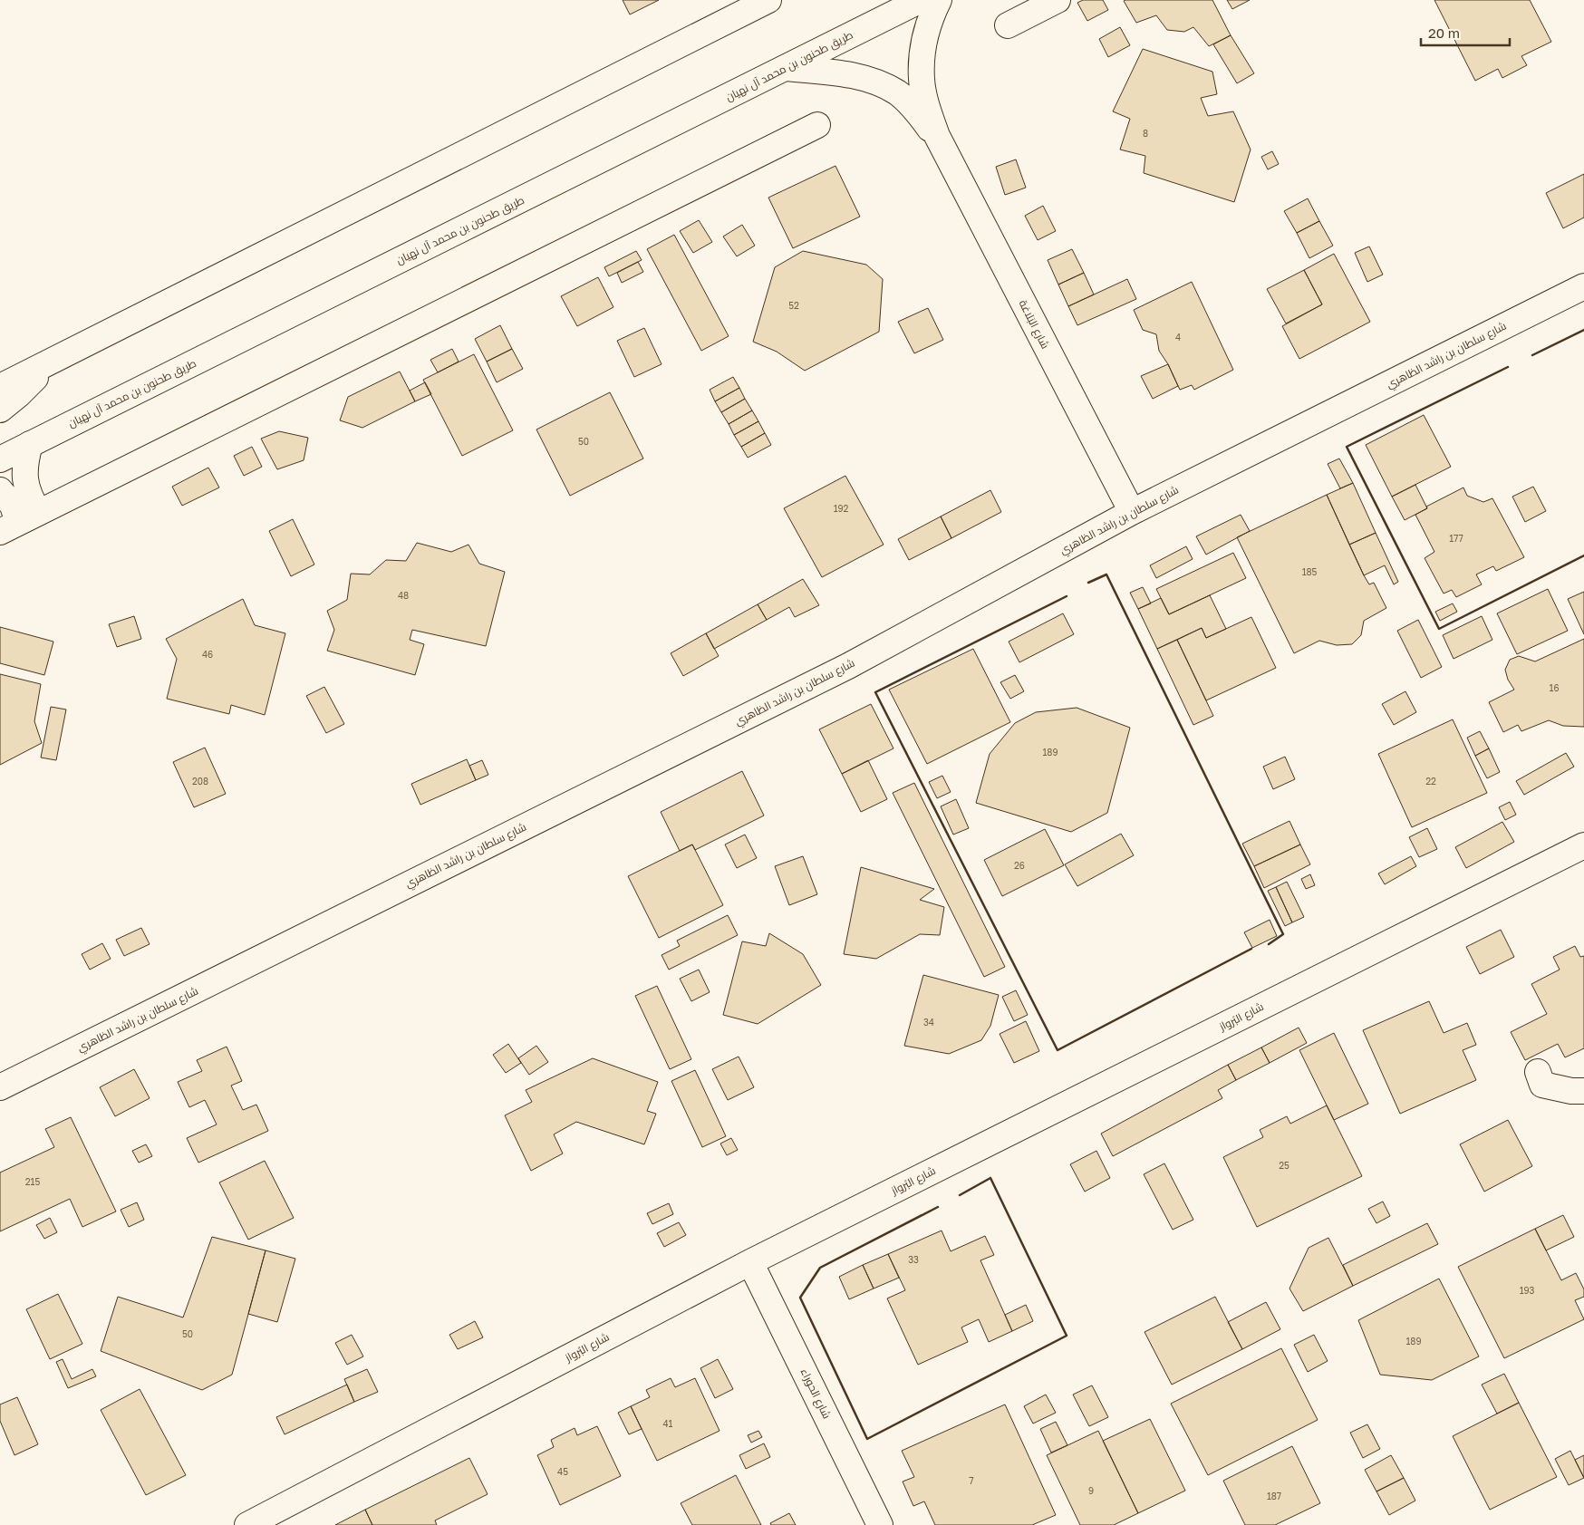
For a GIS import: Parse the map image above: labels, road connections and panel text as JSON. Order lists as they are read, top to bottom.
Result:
{
  "streets": {
    "street": [
      "طريق طحنون بن محمد آل نهيان",
      "شارع البَلاغة",
      "شارع سلطان بن راشد الظاهري",
      "شارع البُرواز",
      "شارع الحوراء"
    ]
  },
  "crossings": [
    ["طريق طحنون بن محمد آل نهيان", "شارع البَلاغة"],
    ["شارع البَلاغة", "شارع سلطان بن راشد الظاهري"],
    ["شارع البُرواز", "شارع الحوراء"]
  ],
  "house_numbers": [
    "8",
    "52",
    "4",
    "50",
    "192",
    "177",
    "185",
    "48",
    "46",
    "16",
    "189",
    "208",
    "22",
    "26",
    "34",
    "25",
    "215",
    "33",
    "193",
    "50",
    "189",
    "41",
    "45",
    "7",
    "9",
    "187"
  ],
  "scale_bar": "20 m"
}
